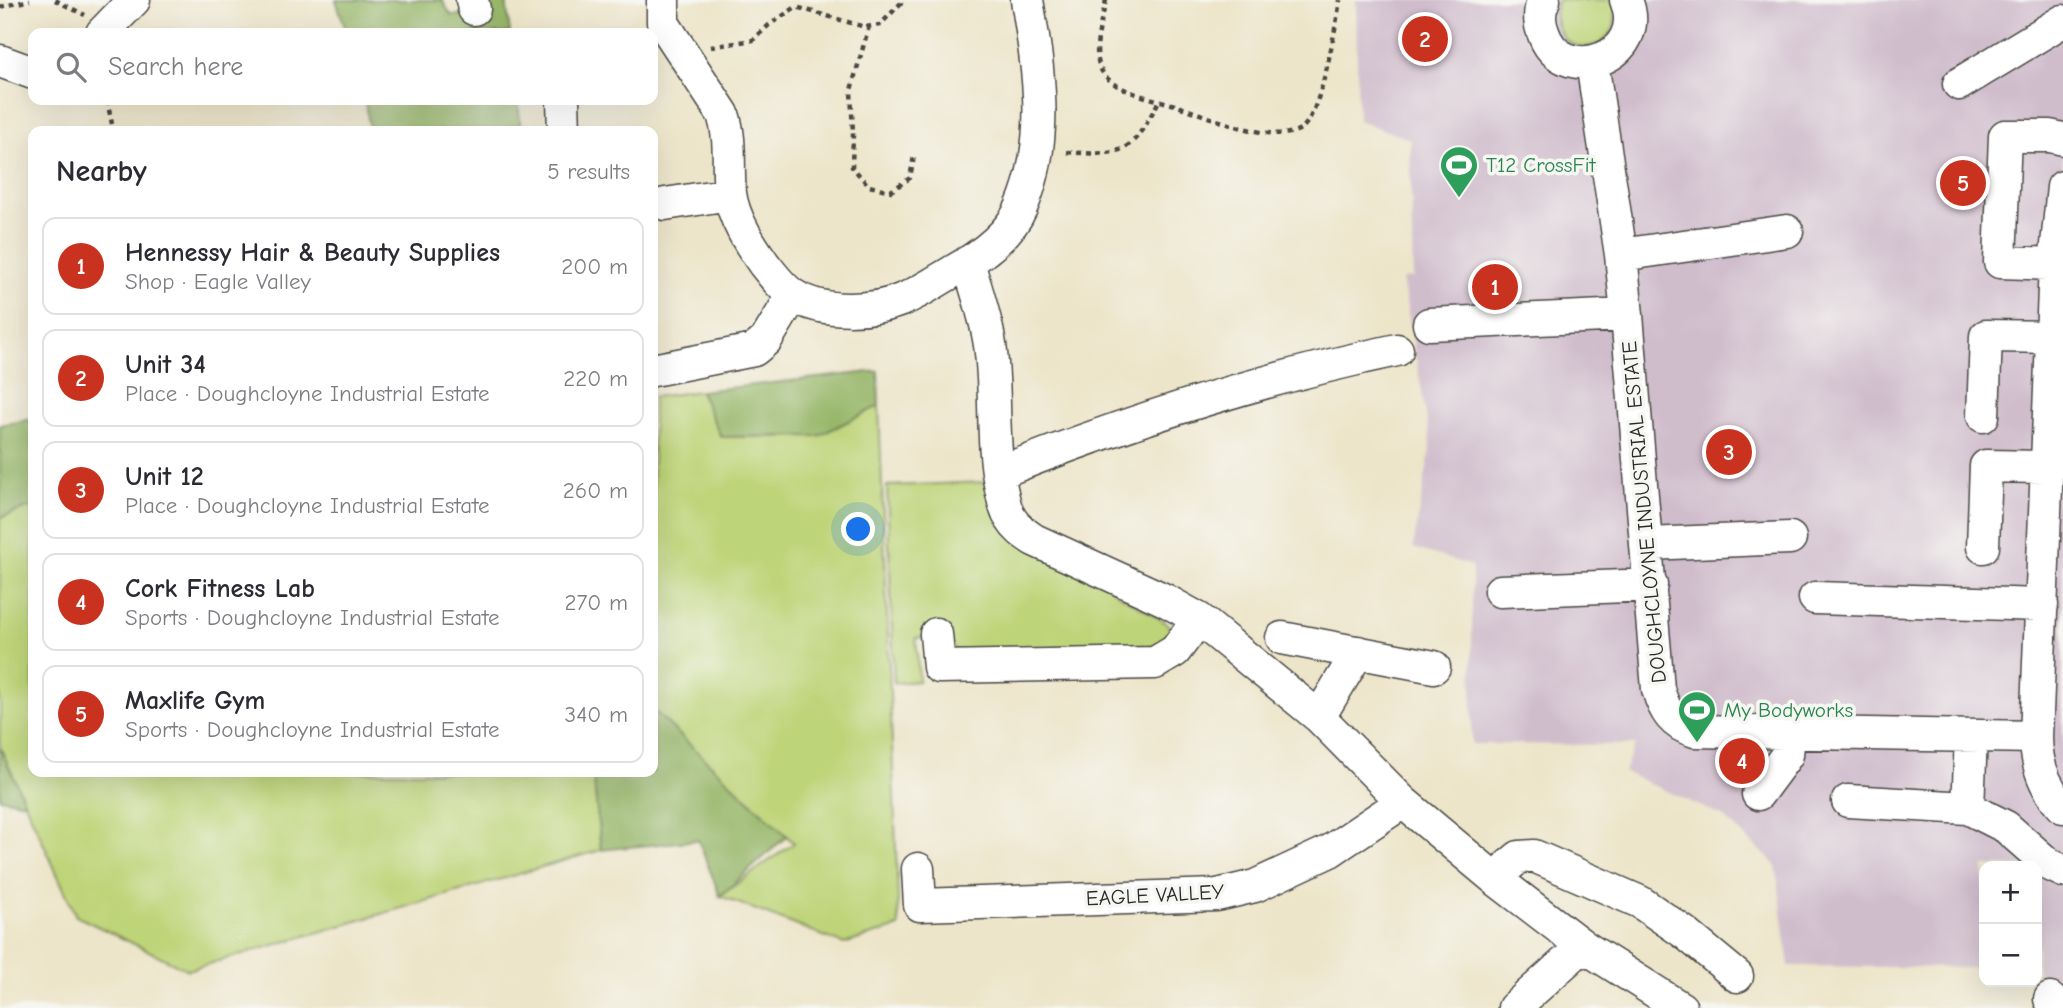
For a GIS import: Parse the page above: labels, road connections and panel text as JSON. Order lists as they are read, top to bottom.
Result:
{
  "streets": {
    "street": ["DOUGHCLOYNE INDUSTRIAL ESTATE", "EAGLE VALLEY"]
  },
  "places": {
    "sports": ["T12 CrossFit", "My Bodyworks"]
  },
  "page": {
    "pins": [
      "2",
      "5",
      "1",
      "3",
      "4"
    ],
    "search": "Search here",
    "heading": ["Nearby", "5 results"],
    "list": [
      {
        "mark": "1",
        "name": "Hennessy Hair & Beauty Supplies",
        "note": "Shop · Eagle Valley",
        "value": "200 m"
      },
      {
        "mark": "2",
        "name": "Unit 34",
        "note": "Place · Doughcloyne Industrial Estate",
        "value": "220 m"
      },
      {
        "mark": "3",
        "name": "Unit 12",
        "note": "Place · Doughcloyne Industrial Estate",
        "value": "260 m"
      },
      {
        "mark": "4",
        "name": "Cork Fitness Lab",
        "note": "Sports · Doughcloyne Industrial Estate",
        "value": "270 m"
      },
      {
        "mark": "5",
        "name": "Maxlife Gym",
        "note": "Sports · Doughcloyne Industrial Estate",
        "value": "340 m"
      }
    ],
    "map_buttons": ["+", "−"]
  }
}
